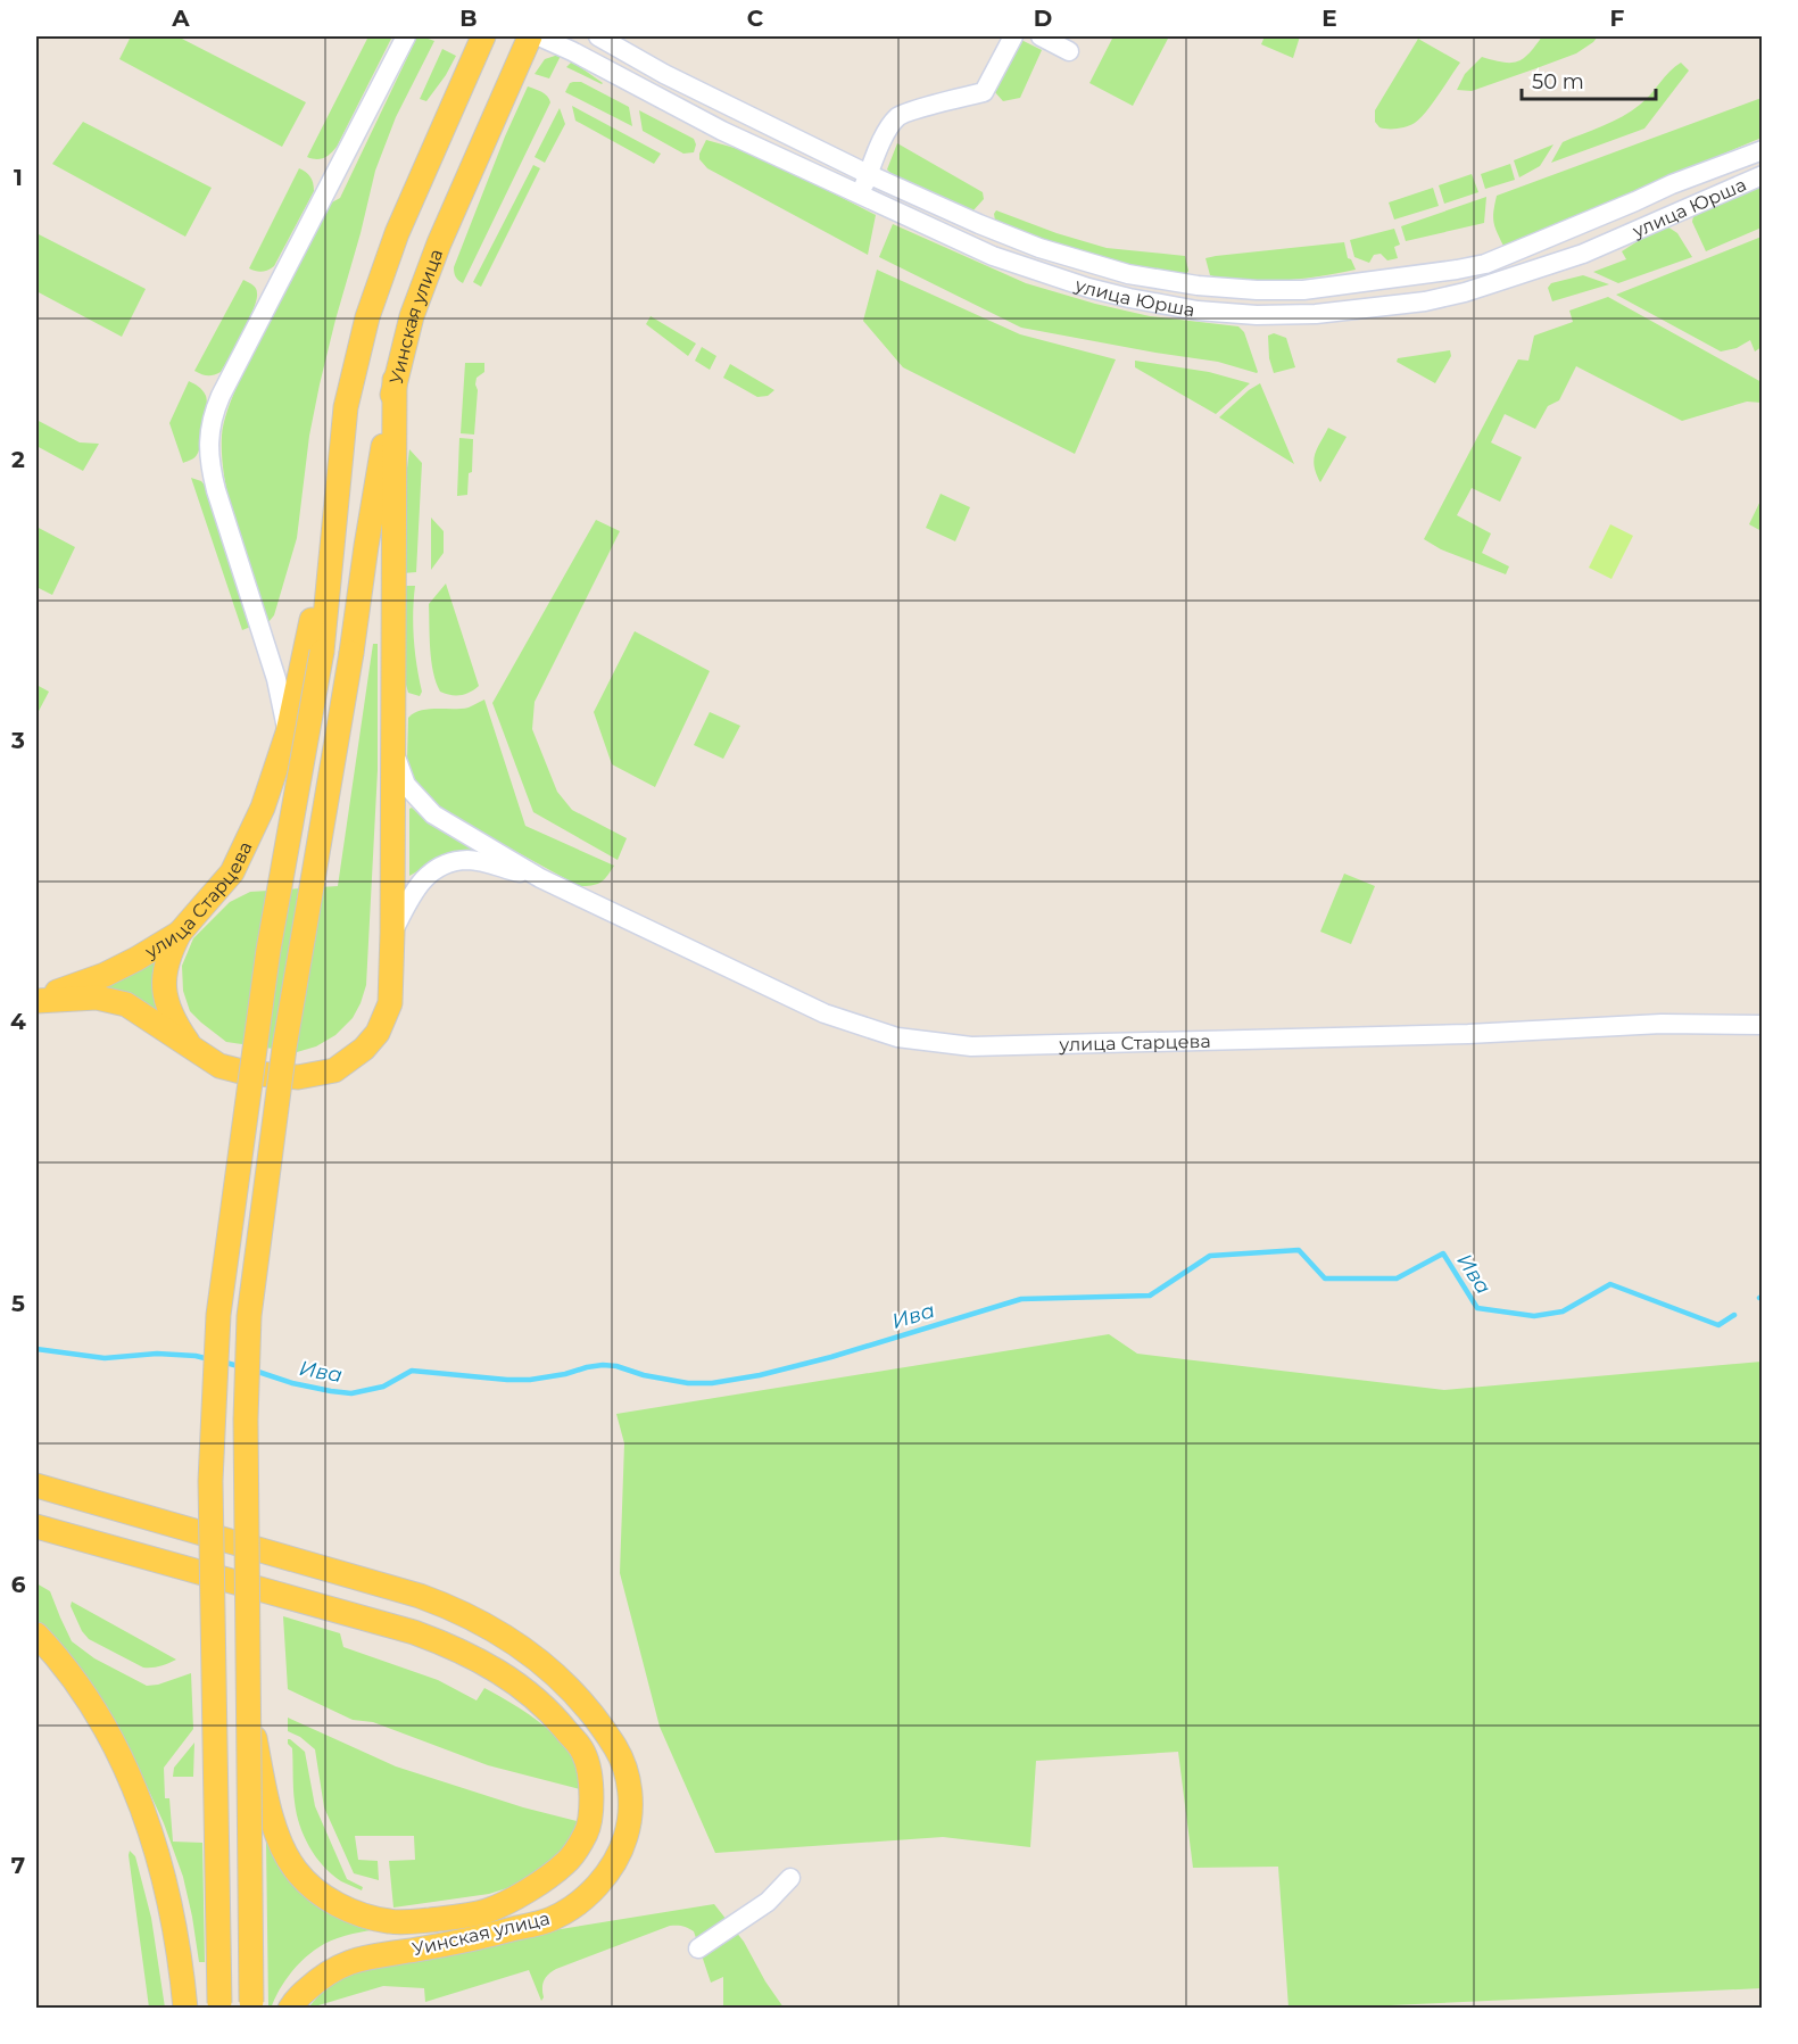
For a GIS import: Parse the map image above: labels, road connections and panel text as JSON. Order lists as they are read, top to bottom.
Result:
{
  "streets": {
    "main road": ["Уинская улица", "улица Старцева"],
    "street": ["улица Юрша"]
  },
  "water": ["Ива"],
  "scale_bar": "50 m",
  "grid": {
    "columns": [
      "A",
      "B",
      "C",
      "D",
      "E",
      "F"
    ],
    "rows": [
      "1",
      "2",
      "3",
      "4",
      "5",
      "6",
      "7"
    ]
  }
}
